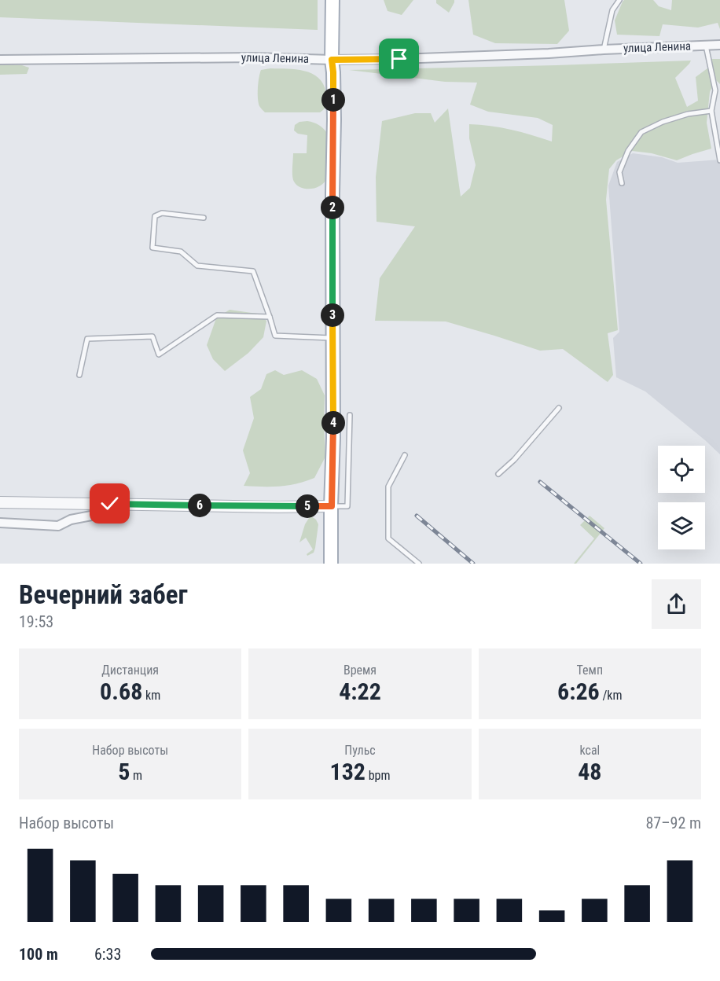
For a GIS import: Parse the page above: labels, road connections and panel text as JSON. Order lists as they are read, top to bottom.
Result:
{
  "streets": {
    "street": ["улица Ленина"]
  },
  "page": {
    "pins": [
      "1",
      "2",
      "3",
      "4",
      "6",
      "5"
    ],
    "heading": ["Вечерний забег", "19:53"],
    "stats": [
      ["Дистанция", "0.68 km"],
      ["Время", "4:22"],
      ["Темп", "6:26 /km"],
      ["Набор высоты", "5 m"],
      ["Пульс", "132 bpm"],
      ["kcal", "48"]
    ],
    "chart": ["Набор высоты", "87–92 m"],
    "list": [
      {
        "name": "100 m",
        "note": "6:33"
      }
    ]
  }
}
